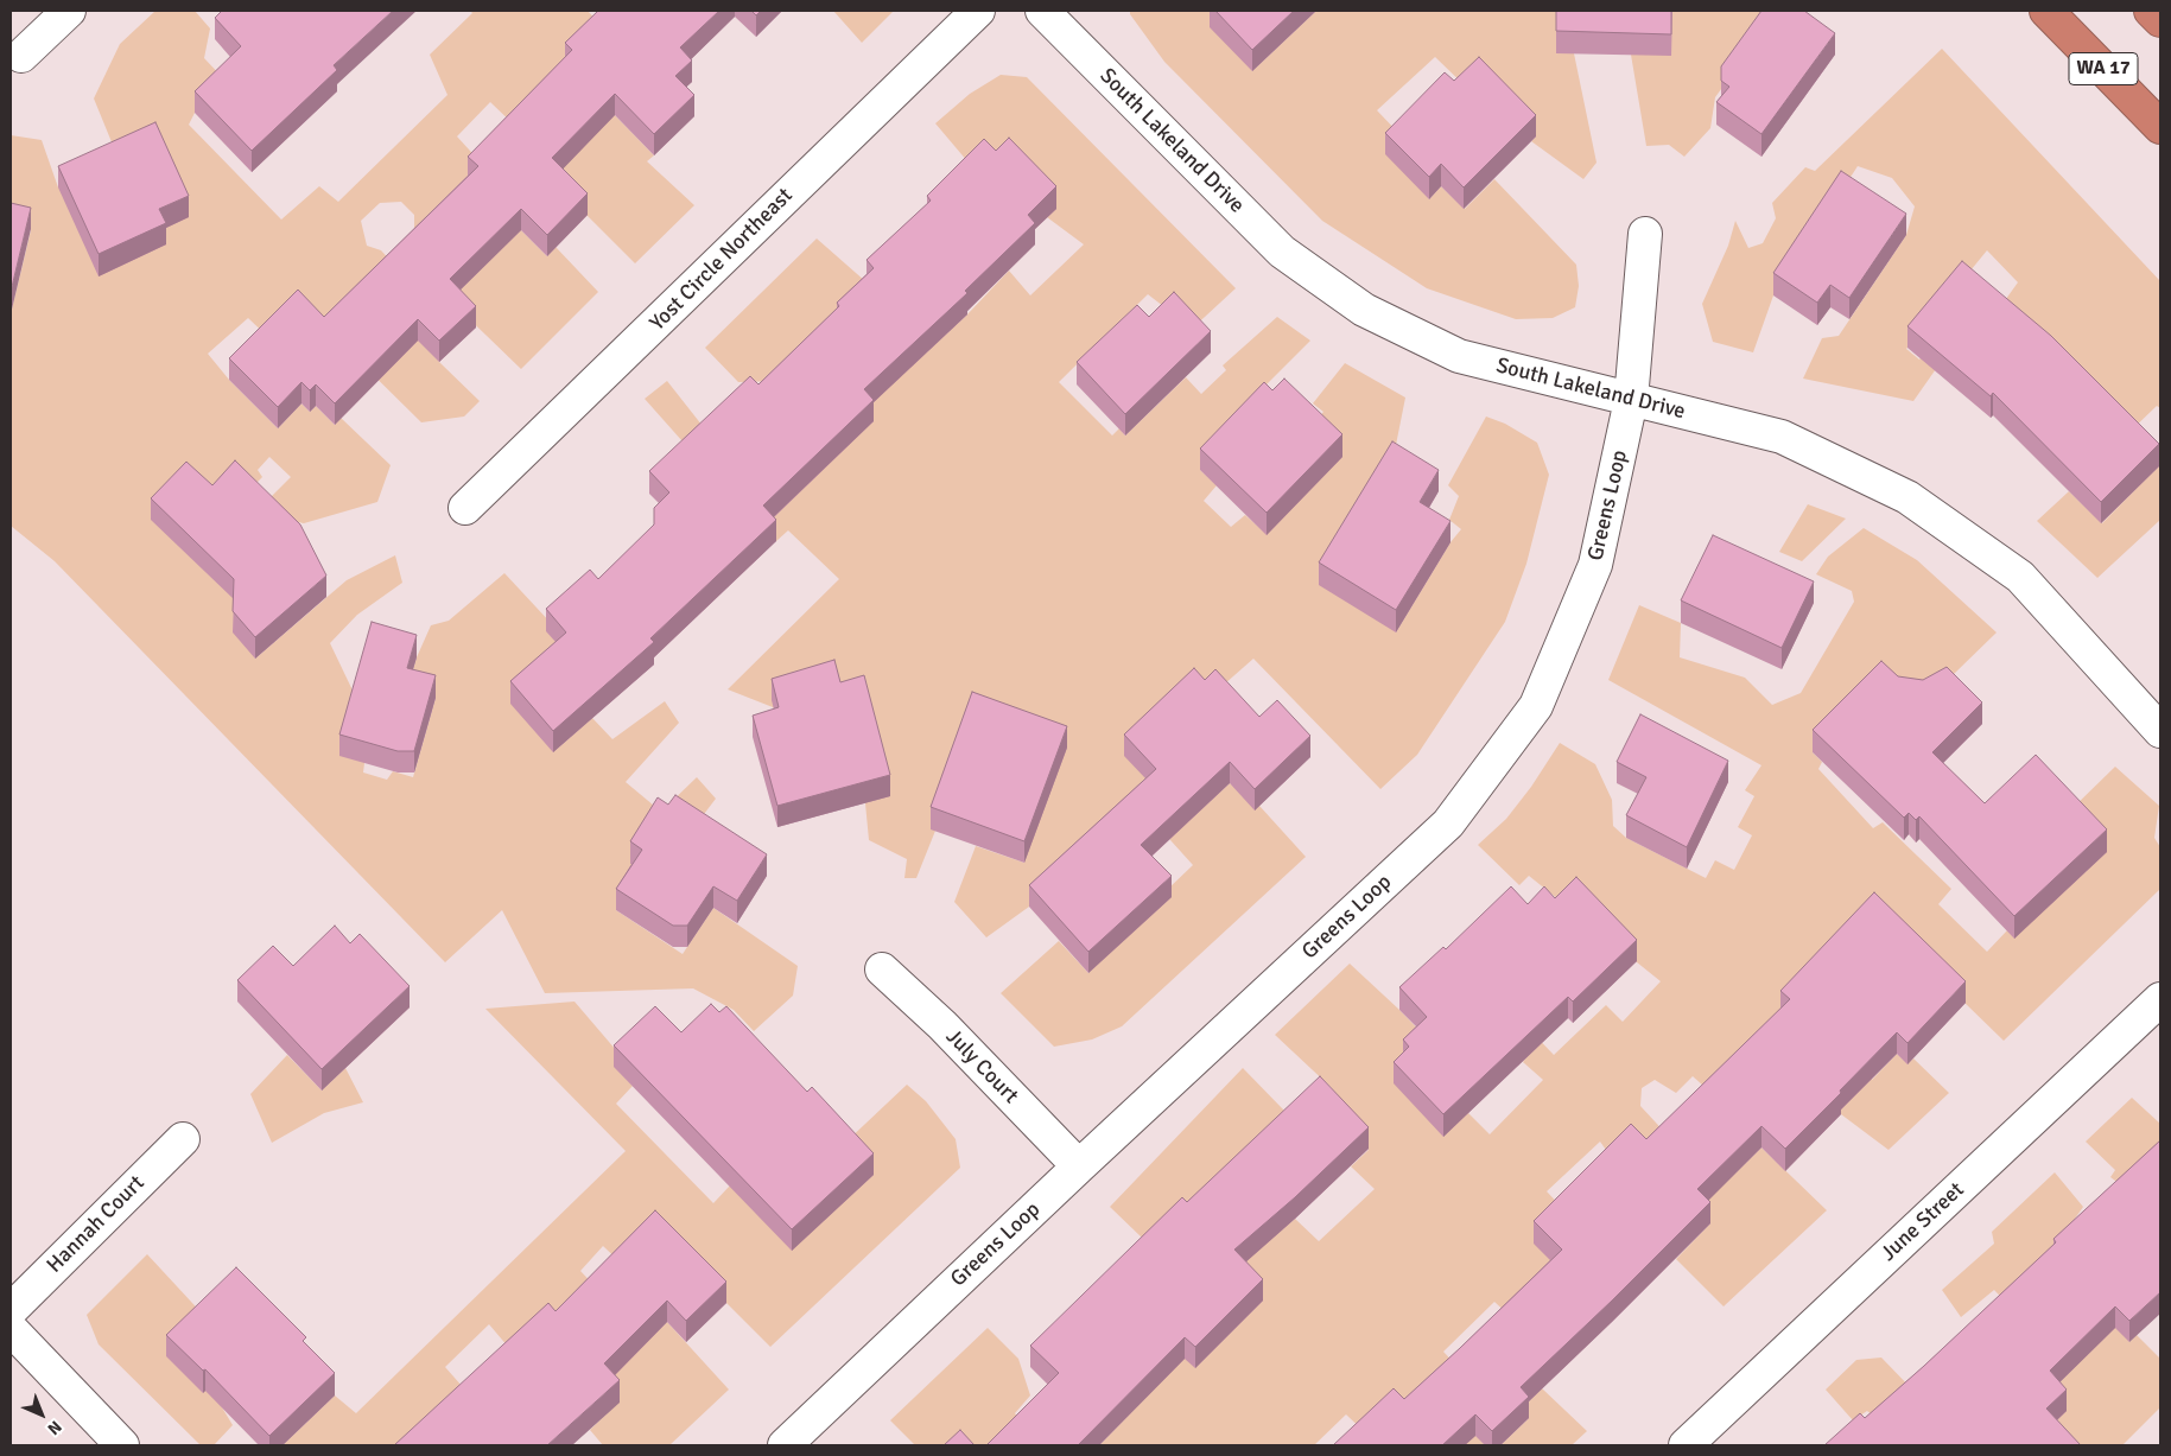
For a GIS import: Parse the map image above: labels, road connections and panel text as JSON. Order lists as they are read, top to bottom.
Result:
{
  "streets": {
    "highway": ["WA 17"],
    "street": [
      "South Lakeland Drive",
      "Yost Circle Northeast",
      "Greens Loop",
      "July Court",
      "June Street",
      "Hannah Court"
    ]
  },
  "crossings": [
    ["South Lakeland Drive", "Greens Loop"],
    ["Greens Loop", "July Court"]
  ],
  "north": "bottom right"
}
